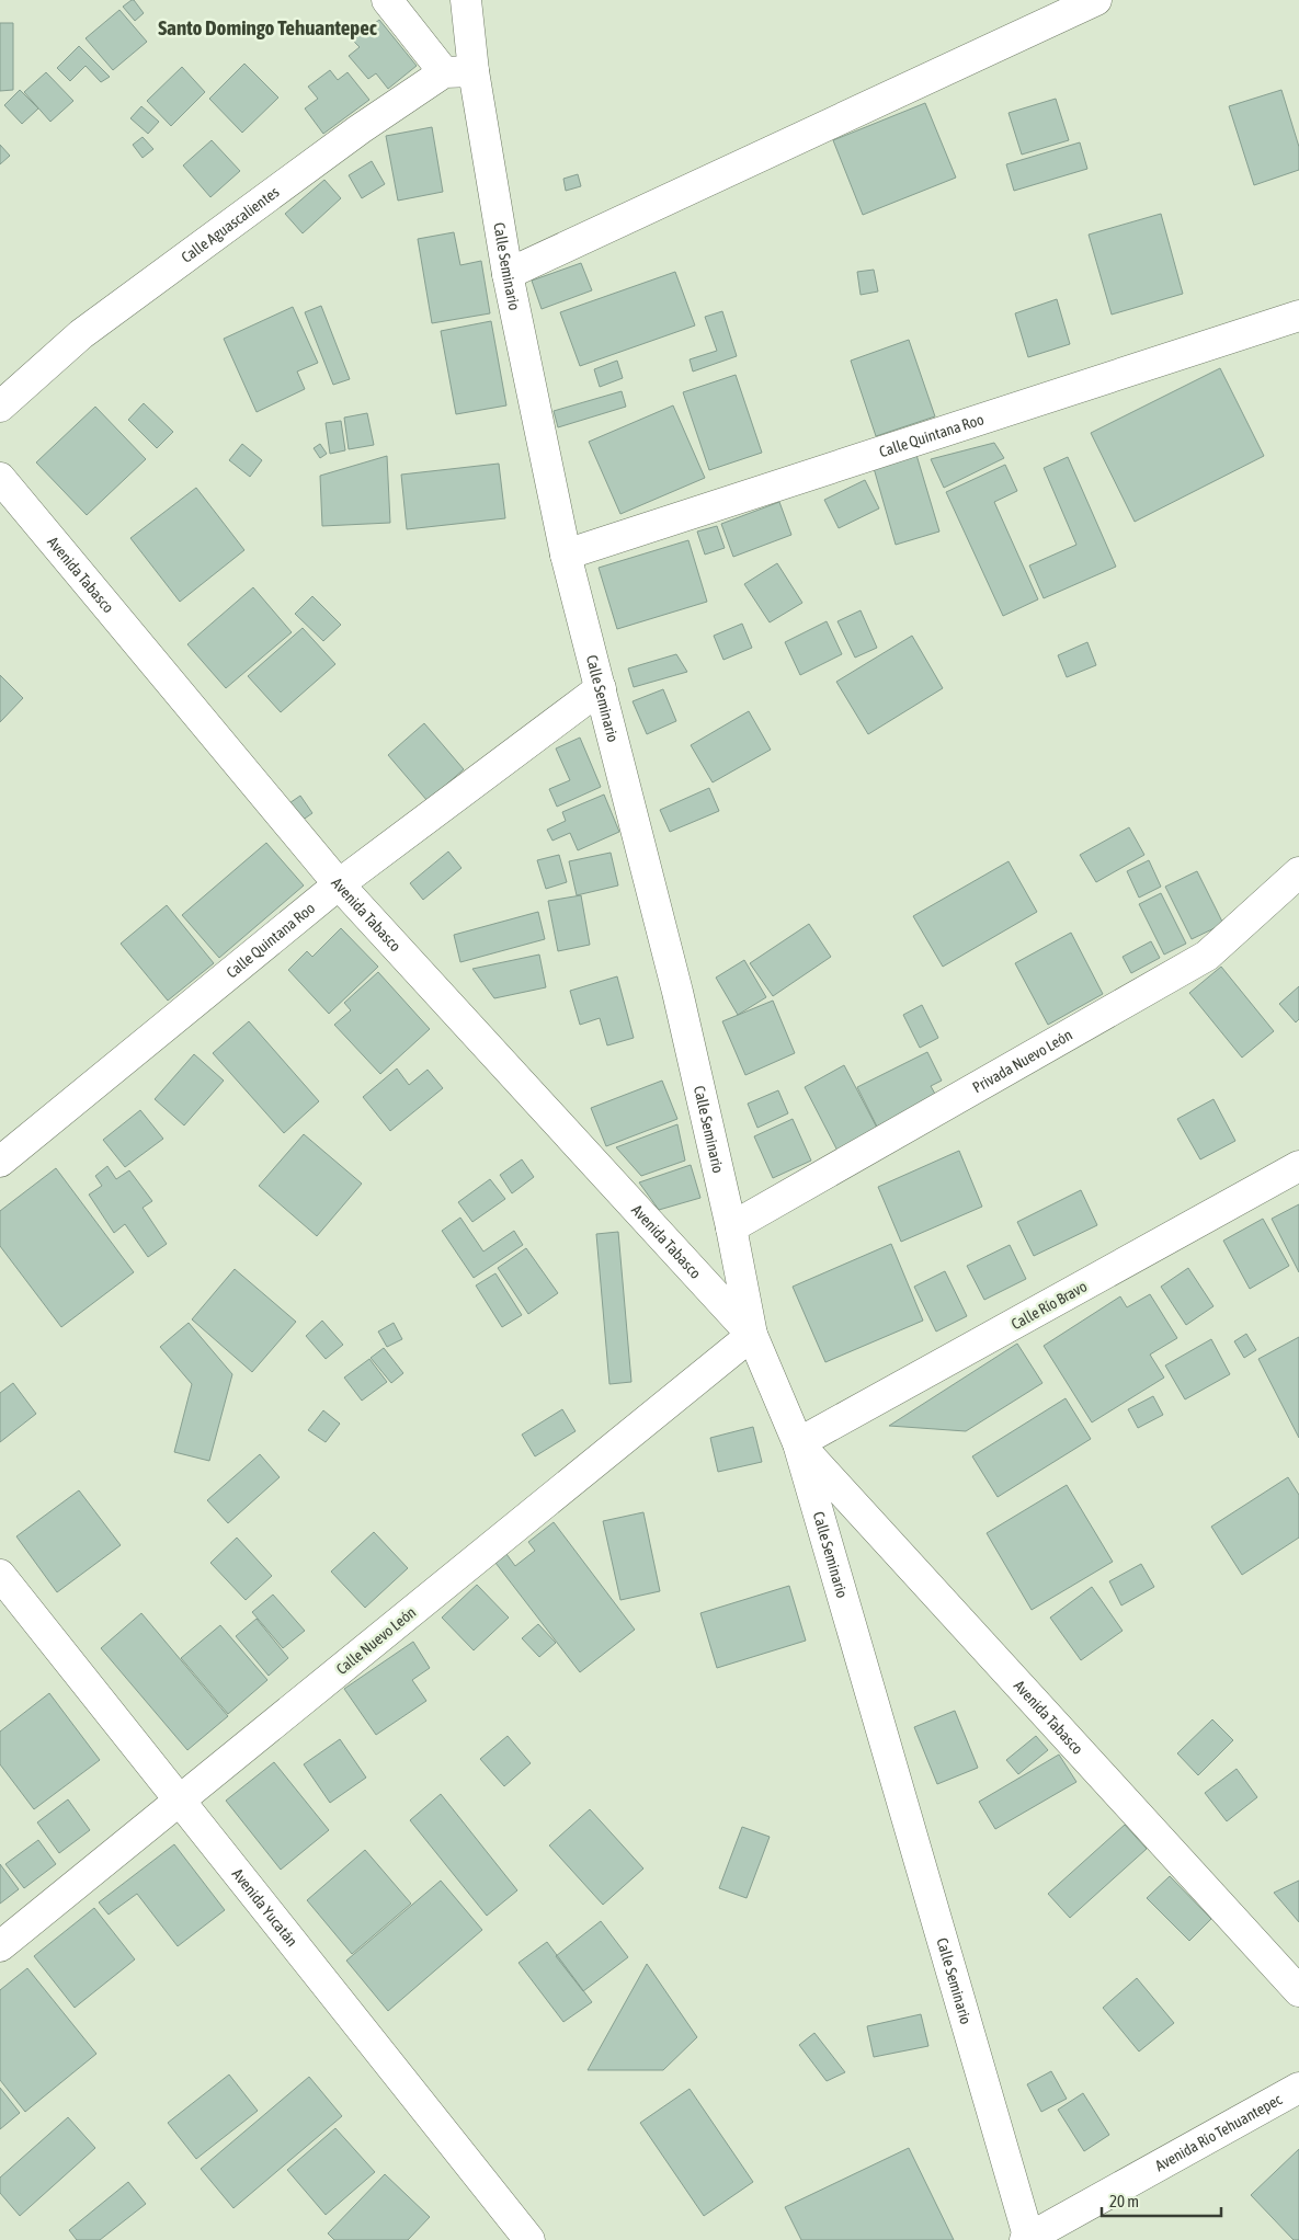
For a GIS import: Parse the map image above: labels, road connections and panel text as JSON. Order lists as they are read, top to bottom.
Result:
{
  "streets": {
    "street": [
      "Calle Aguascalientes",
      "Calle Seminario",
      "Calle Quintana Roo",
      "Avenida Tabasco",
      "Privada Nuevo León",
      "Calle Río Bravo",
      "Calle Nuevo León",
      "Avenida Yucatán",
      "Avenida Río Tehuantepec"
    ]
  },
  "crossings": [
    ["Calle Seminario", "Calle Quintana Roo"],
    ["Calle Seminario", "Avenida Tabasco"],
    ["Calle Seminario", "Privada Nuevo León"],
    ["Calle Seminario", "Calle Río Bravo"],
    ["Calle Seminario", "Calle Nuevo León"],
    ["Calle Seminario", "Avenida Río Tehuantepec"],
    ["Calle Quintana Roo", "Avenida Tabasco"],
    ["Avenida Tabasco", "Calle Río Bravo"],
    ["Avenida Tabasco", "Calle Nuevo León"],
    ["Calle Nuevo León", "Avenida Yucatán"]
  ],
  "districts": ["Santo Domingo Tehuantepec"],
  "scale_bar": "20 m"
}
